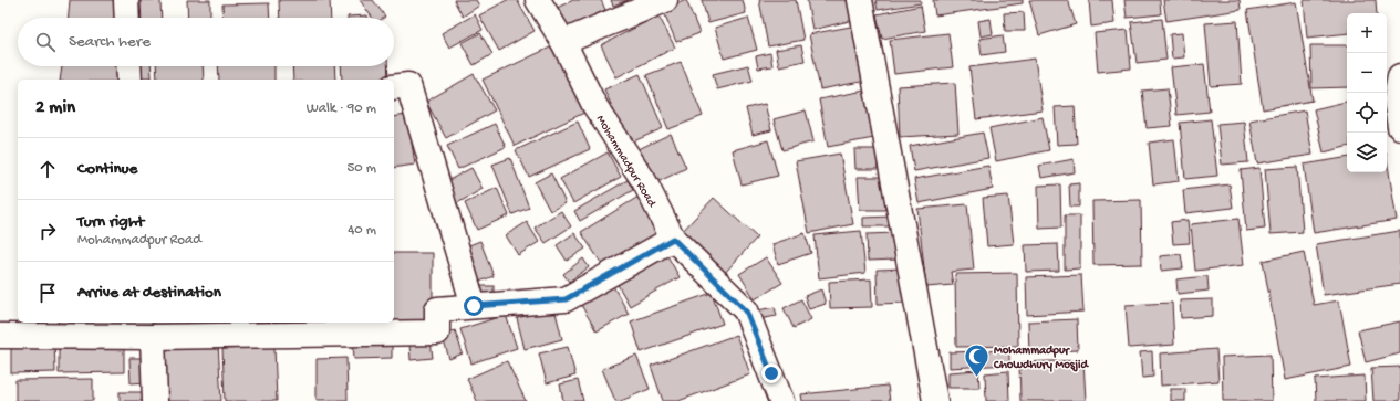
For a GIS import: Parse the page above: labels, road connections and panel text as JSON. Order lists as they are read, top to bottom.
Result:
{
  "streets": {
    "street": ["Mohammadpur Road"]
  },
  "places": {
    "mosque": ["Mohammadpur Chowdhury Mosjid"]
  },
  "page": {
    "map_buttons": ["+", "−"],
    "search": "Search here",
    "heading": ["2 min", "Walk · 90 m"],
    "list": [
      ["Continue", "50 m"],
      ["Turn right", "Mohammadpur Road", "40 m"],
      "Arrive at destination"
    ]
  }
}
